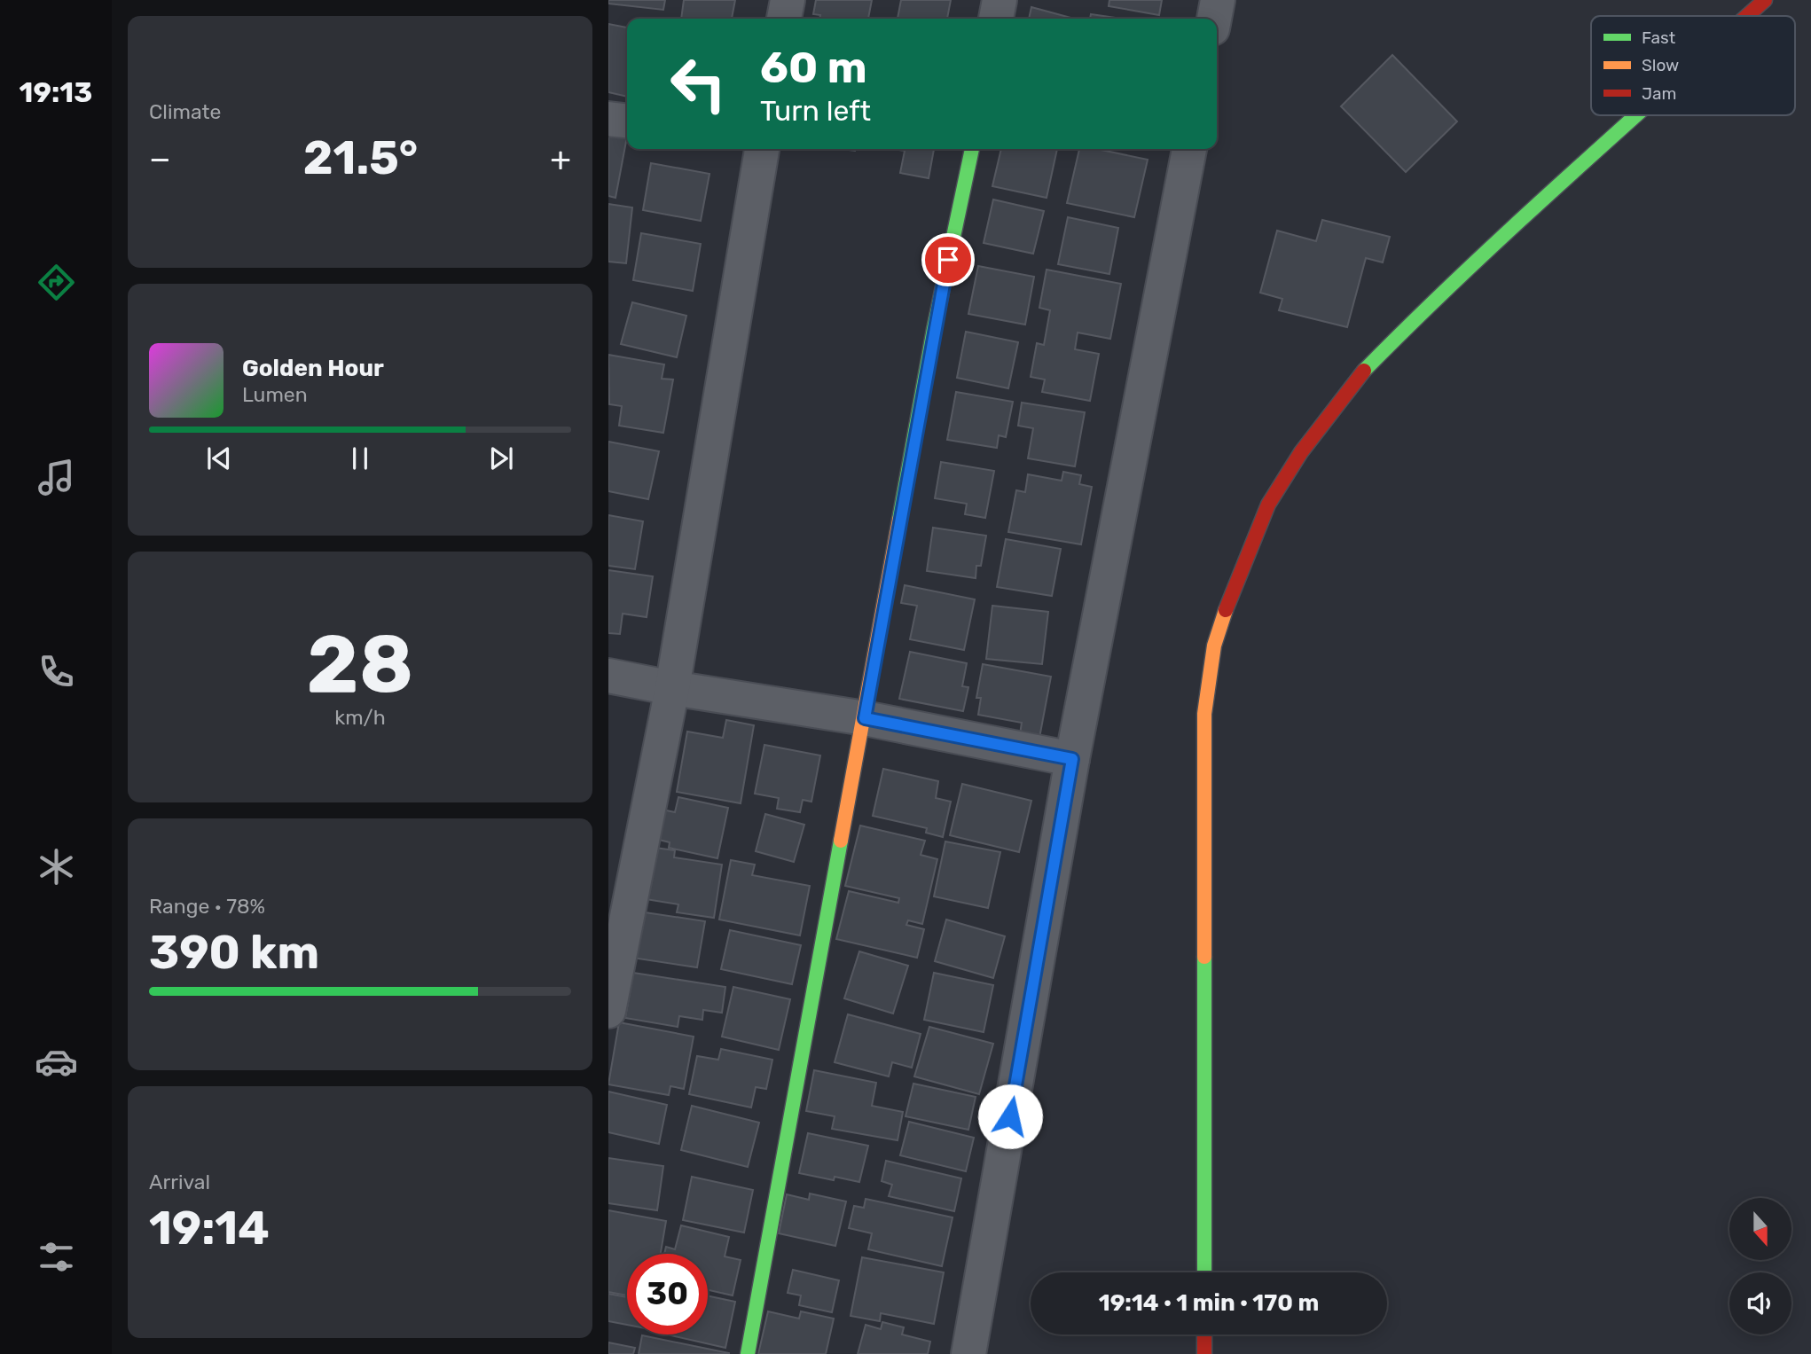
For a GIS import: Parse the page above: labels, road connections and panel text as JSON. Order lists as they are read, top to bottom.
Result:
{
  "legend": ["Fast", "Slow", "Jam"],
  "north": "bottom",
  "page": {
    "tabs": "19:13",
    "tile": [
      "Climate",
      ["28", "km/h"],
      ["Range · 78%", "390 km"],
      ["Arrival", "19:14"]
    ],
    "turn": ["60 m", "Turn left"],
    "heat": ["−", "21.5°", "+"],
    "song": ["Golden Hour", "Lumen"],
    "limit": "30",
    "trip": "19:14 · 1 min · 170 m"
  }
}
